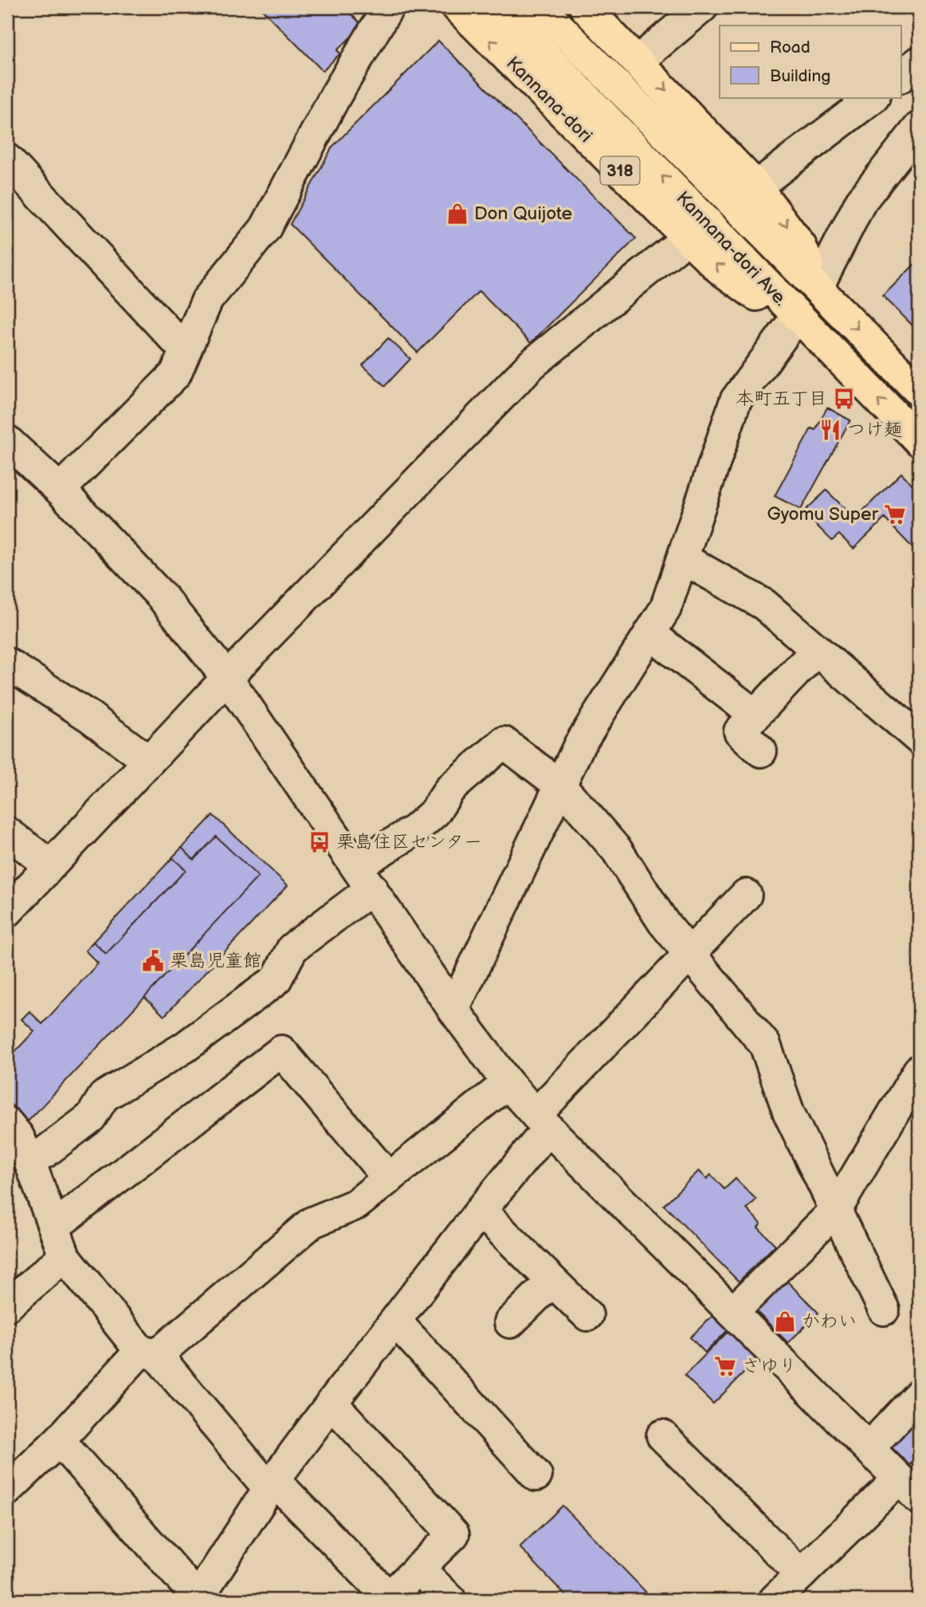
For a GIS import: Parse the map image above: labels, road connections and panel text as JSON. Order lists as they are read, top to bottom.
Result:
{
  "streets": {
    "main road": ["Kannana-dori", "318", "Kannana-dori Ave."]
  },
  "crossings": [
    ["Kannana-dori", "318"],
    ["Kannana-dori", "Kannana-dori Ave."],
    ["318", "Kannana-dori Ave."]
  ],
  "places": {
    "shop": ["Don Quijote", "かわい"],
    "bus stop": ["本町五丁目", "栗島住区センター"],
    "restaurant": ["つけ麺"],
    "supermarket": ["Gyomu Super", "さゆり"],
    "public building": ["栗島児童館"]
  },
  "legend": ["Road", "Building"]
}
